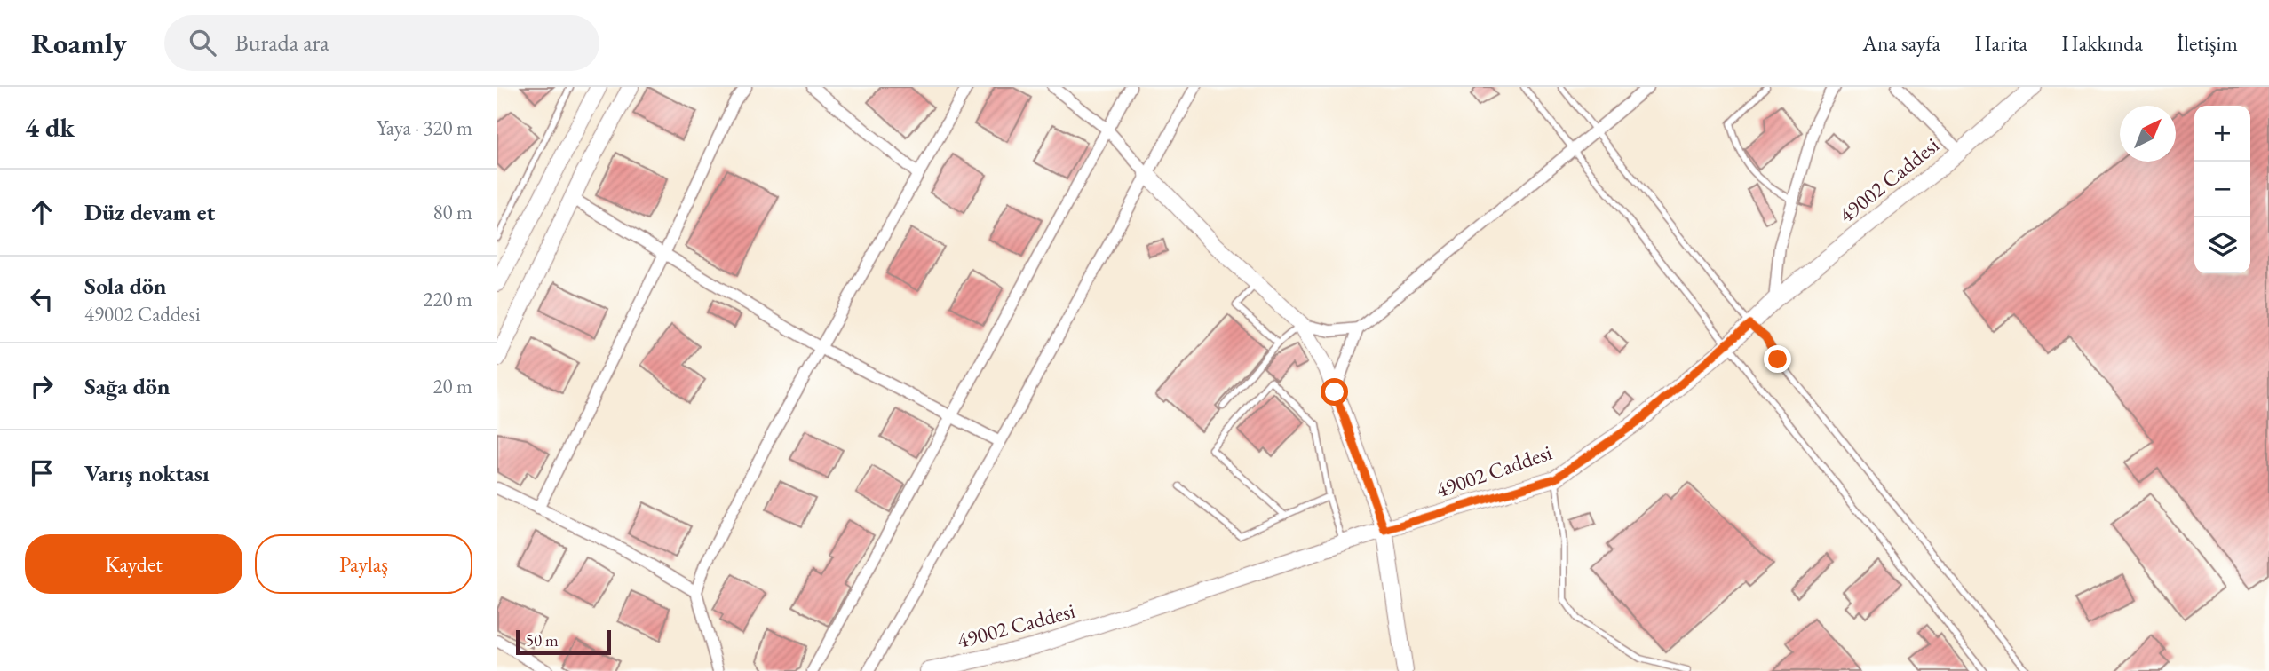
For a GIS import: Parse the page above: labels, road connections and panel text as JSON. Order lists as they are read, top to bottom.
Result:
{
  "streets": {
    "street": ["49002 Caddesi"]
  },
  "scale_bar": "50 m",
  "north": "top right",
  "page": {
    "header": "Roamly",
    "search": "Burada ara",
    "nav": [
      "Ana sayfa",
      "Harita",
      "Hakkında",
      "İletişim"
    ],
    "heading": ["4 dk", "Yaya · 320 m"],
    "map_buttons": ["+", "−"],
    "list": [
      ["Düz devam et", "80 m"],
      ["Sola dön", "49002 Caddesi", "220 m"],
      ["Sağa dön", "20 m"],
      "Varış noktası"
    ],
    "buttons": ["Kaydet", "Paylaş"],
    "scale": "50 m"
  }
}
